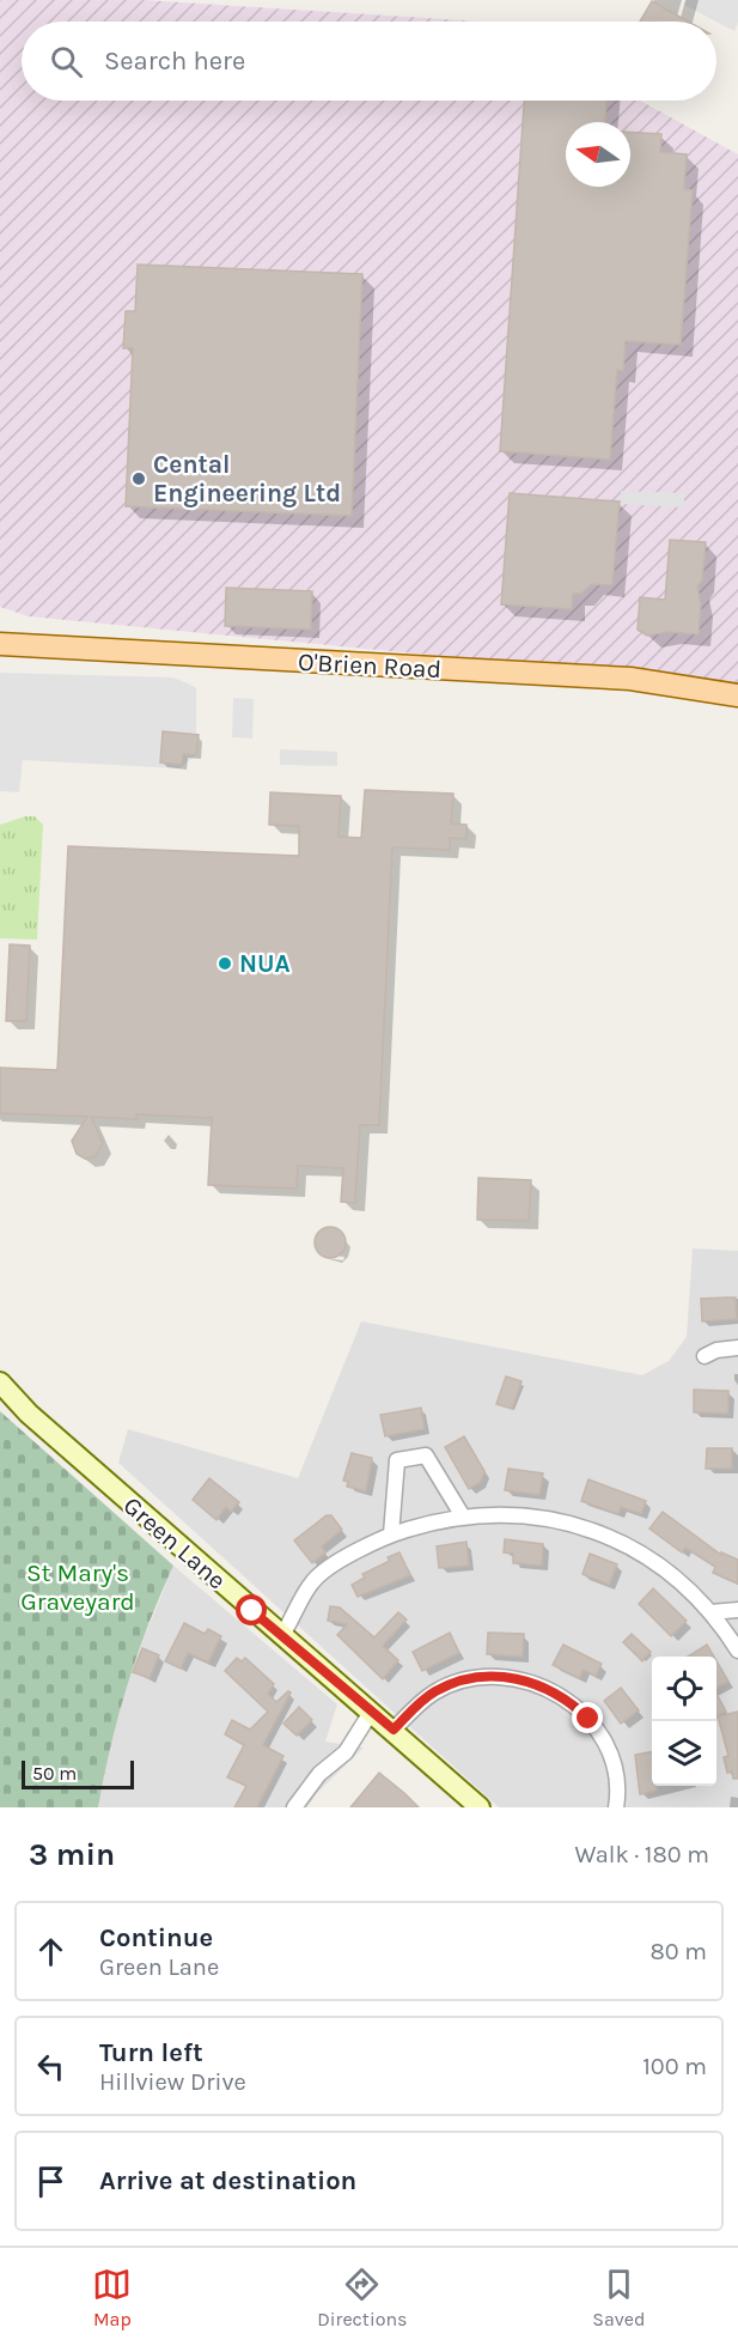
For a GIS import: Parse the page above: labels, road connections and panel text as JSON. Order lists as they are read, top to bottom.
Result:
{
  "streets": {
    "main road": ["O'Brien Road", "Green Lane"]
  },
  "parks": ["St Mary's Graveyard"],
  "places": ["Cental Engineering Ltd", "NUA"],
  "scale_bar": "50 m",
  "north": "left",
  "page": {
    "search": "Search here",
    "scale": "50 m",
    "heading": ["3 min", "Walk · 180 m"],
    "list": [
      ["Continue", "Green Lane", "80 m"],
      ["Turn left", "Hillview Drive", "100 m"],
      "Arrive at destination"
    ],
    "nav": ["Map", "Directions", "Saved"]
  }
}
